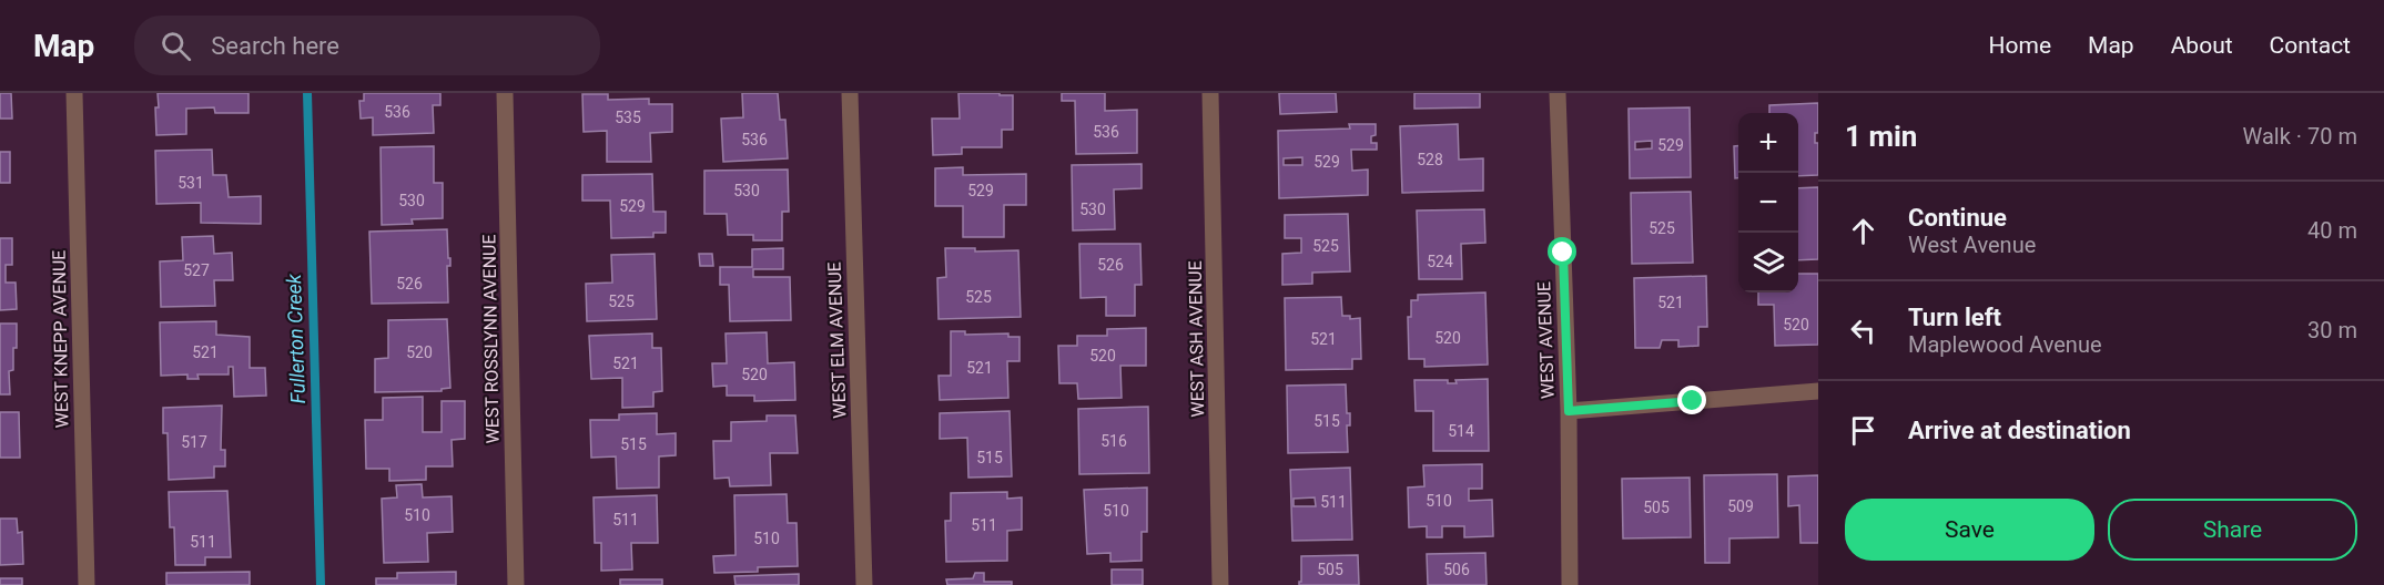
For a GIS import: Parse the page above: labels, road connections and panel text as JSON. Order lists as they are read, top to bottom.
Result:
{
  "streets": {
    "street": [
      "WEST KNEPP AVENUE",
      "WEST ROSSLYNN AVENUE",
      "WEST ASH AVENUE",
      "WEST ELM AVENUE",
      "WEST AVENUE"
    ]
  },
  "water": ["Fullerton Creek"],
  "house_numbers": [
    "536",
    "535",
    "536",
    "536",
    "529",
    "528",
    "529",
    "531",
    "530",
    "529",
    "530",
    "529",
    "530",
    "525",
    "525",
    "524",
    "526",
    "527",
    "526",
    "525",
    "525",
    "521",
    "520",
    "520",
    "521",
    "521",
    "520",
    "520",
    "521",
    "521",
    "520",
    "515",
    "514",
    "516",
    "517",
    "515",
    "515",
    "510",
    "511",
    "509",
    "505",
    "510",
    "510",
    "511",
    "511",
    "510",
    "511",
    "505",
    "506"
  ],
  "page": {
    "header": "Map",
    "search": "Search here",
    "nav": [
      "Home",
      "Map",
      "About",
      "Contact"
    ],
    "heading": ["1 min", "Walk · 70 m"],
    "map_buttons": ["+", "−"],
    "list": [
      ["Continue", "West Avenue", "40 m"],
      ["Turn left", "Maplewood Avenue", "30 m"],
      "Arrive at destination"
    ],
    "buttons": ["Save", "Share"]
  }
}
